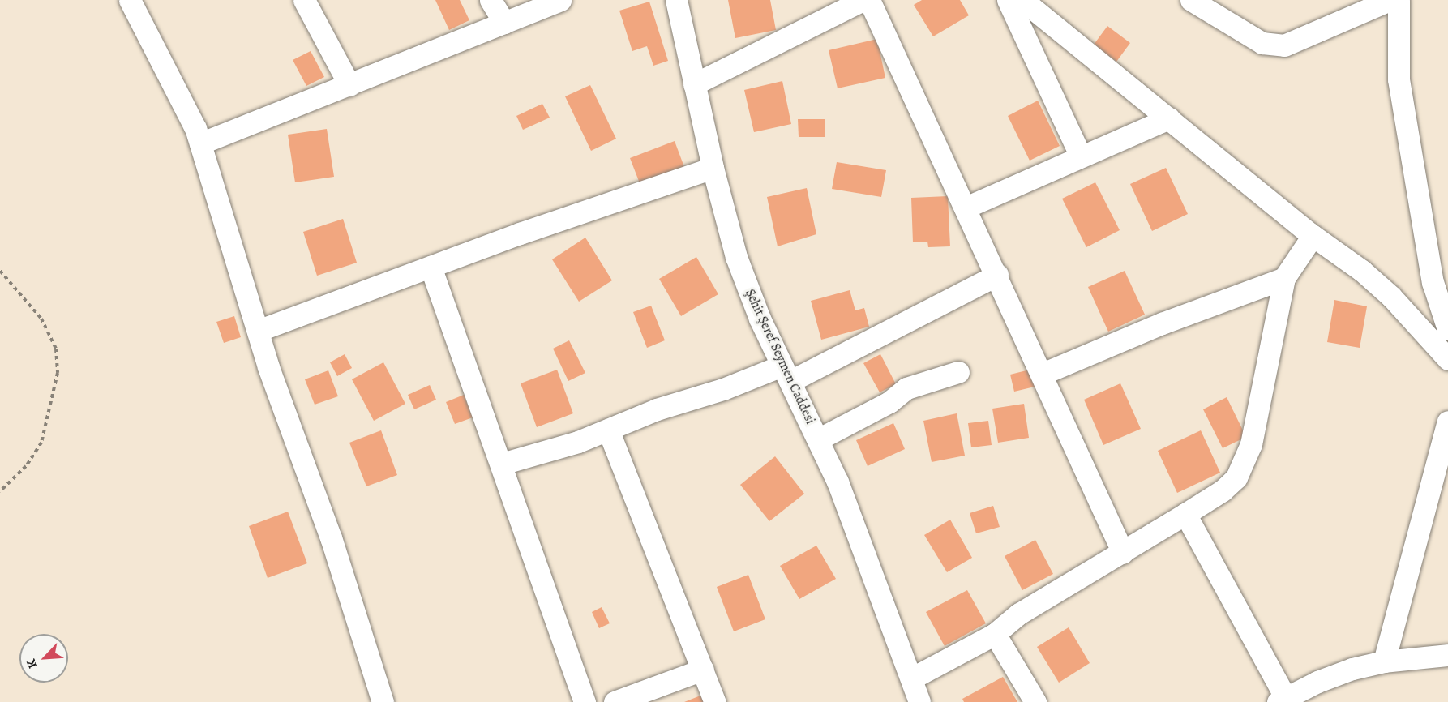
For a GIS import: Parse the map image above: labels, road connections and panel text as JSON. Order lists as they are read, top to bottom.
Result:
{
  "streets": {
    "street": ["Şehit Şeref Seymen Caddesi"]
  },
  "north": "bottom left"
}
